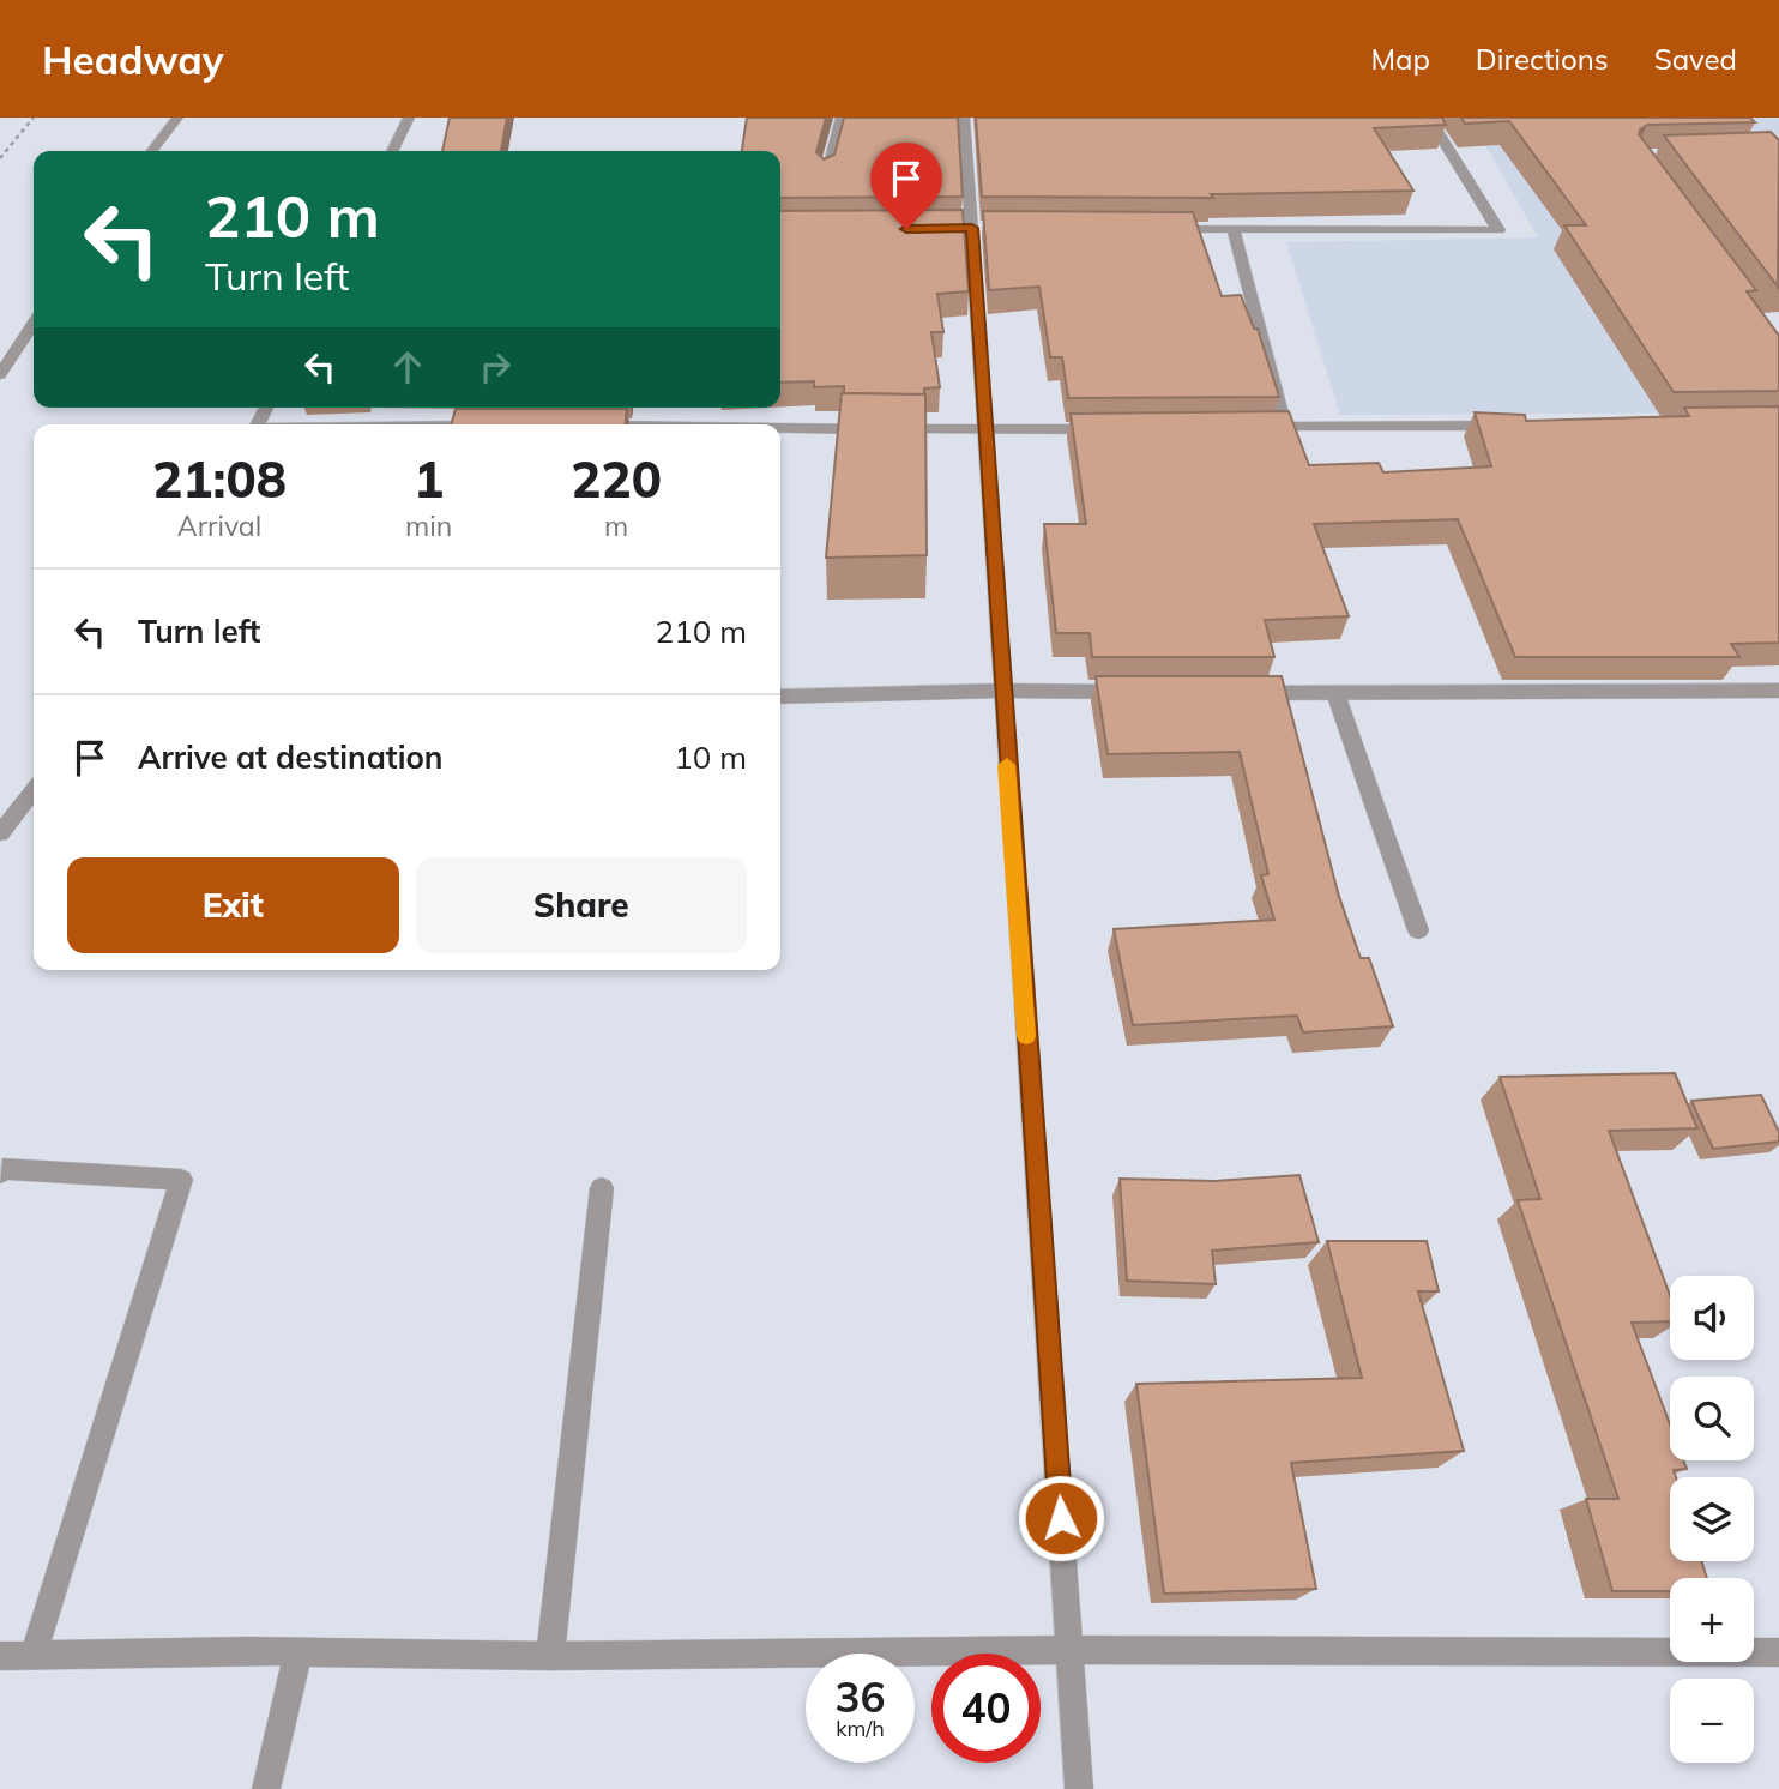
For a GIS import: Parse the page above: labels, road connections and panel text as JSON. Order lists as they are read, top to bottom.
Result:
{
  "page": {
    "header": "Headway",
    "nav": ["Map", "Directions", "Saved"],
    "turn": ["210 m", "Turn left"],
    "eta": [
      "21:08",
      "Arrival",
      "1",
      "min",
      "220",
      "m"
    ],
    "list": [
      {
        "name": "Turn left",
        "value": "210 m"
      },
      {
        "name": "Arrive at destination",
        "value": "10 m"
      }
    ],
    "buttons": ["Exit", "Share"],
    "map_buttons": ["+", "−"],
    "speed": "36 km/h",
    "limit": "40"
  }
}
